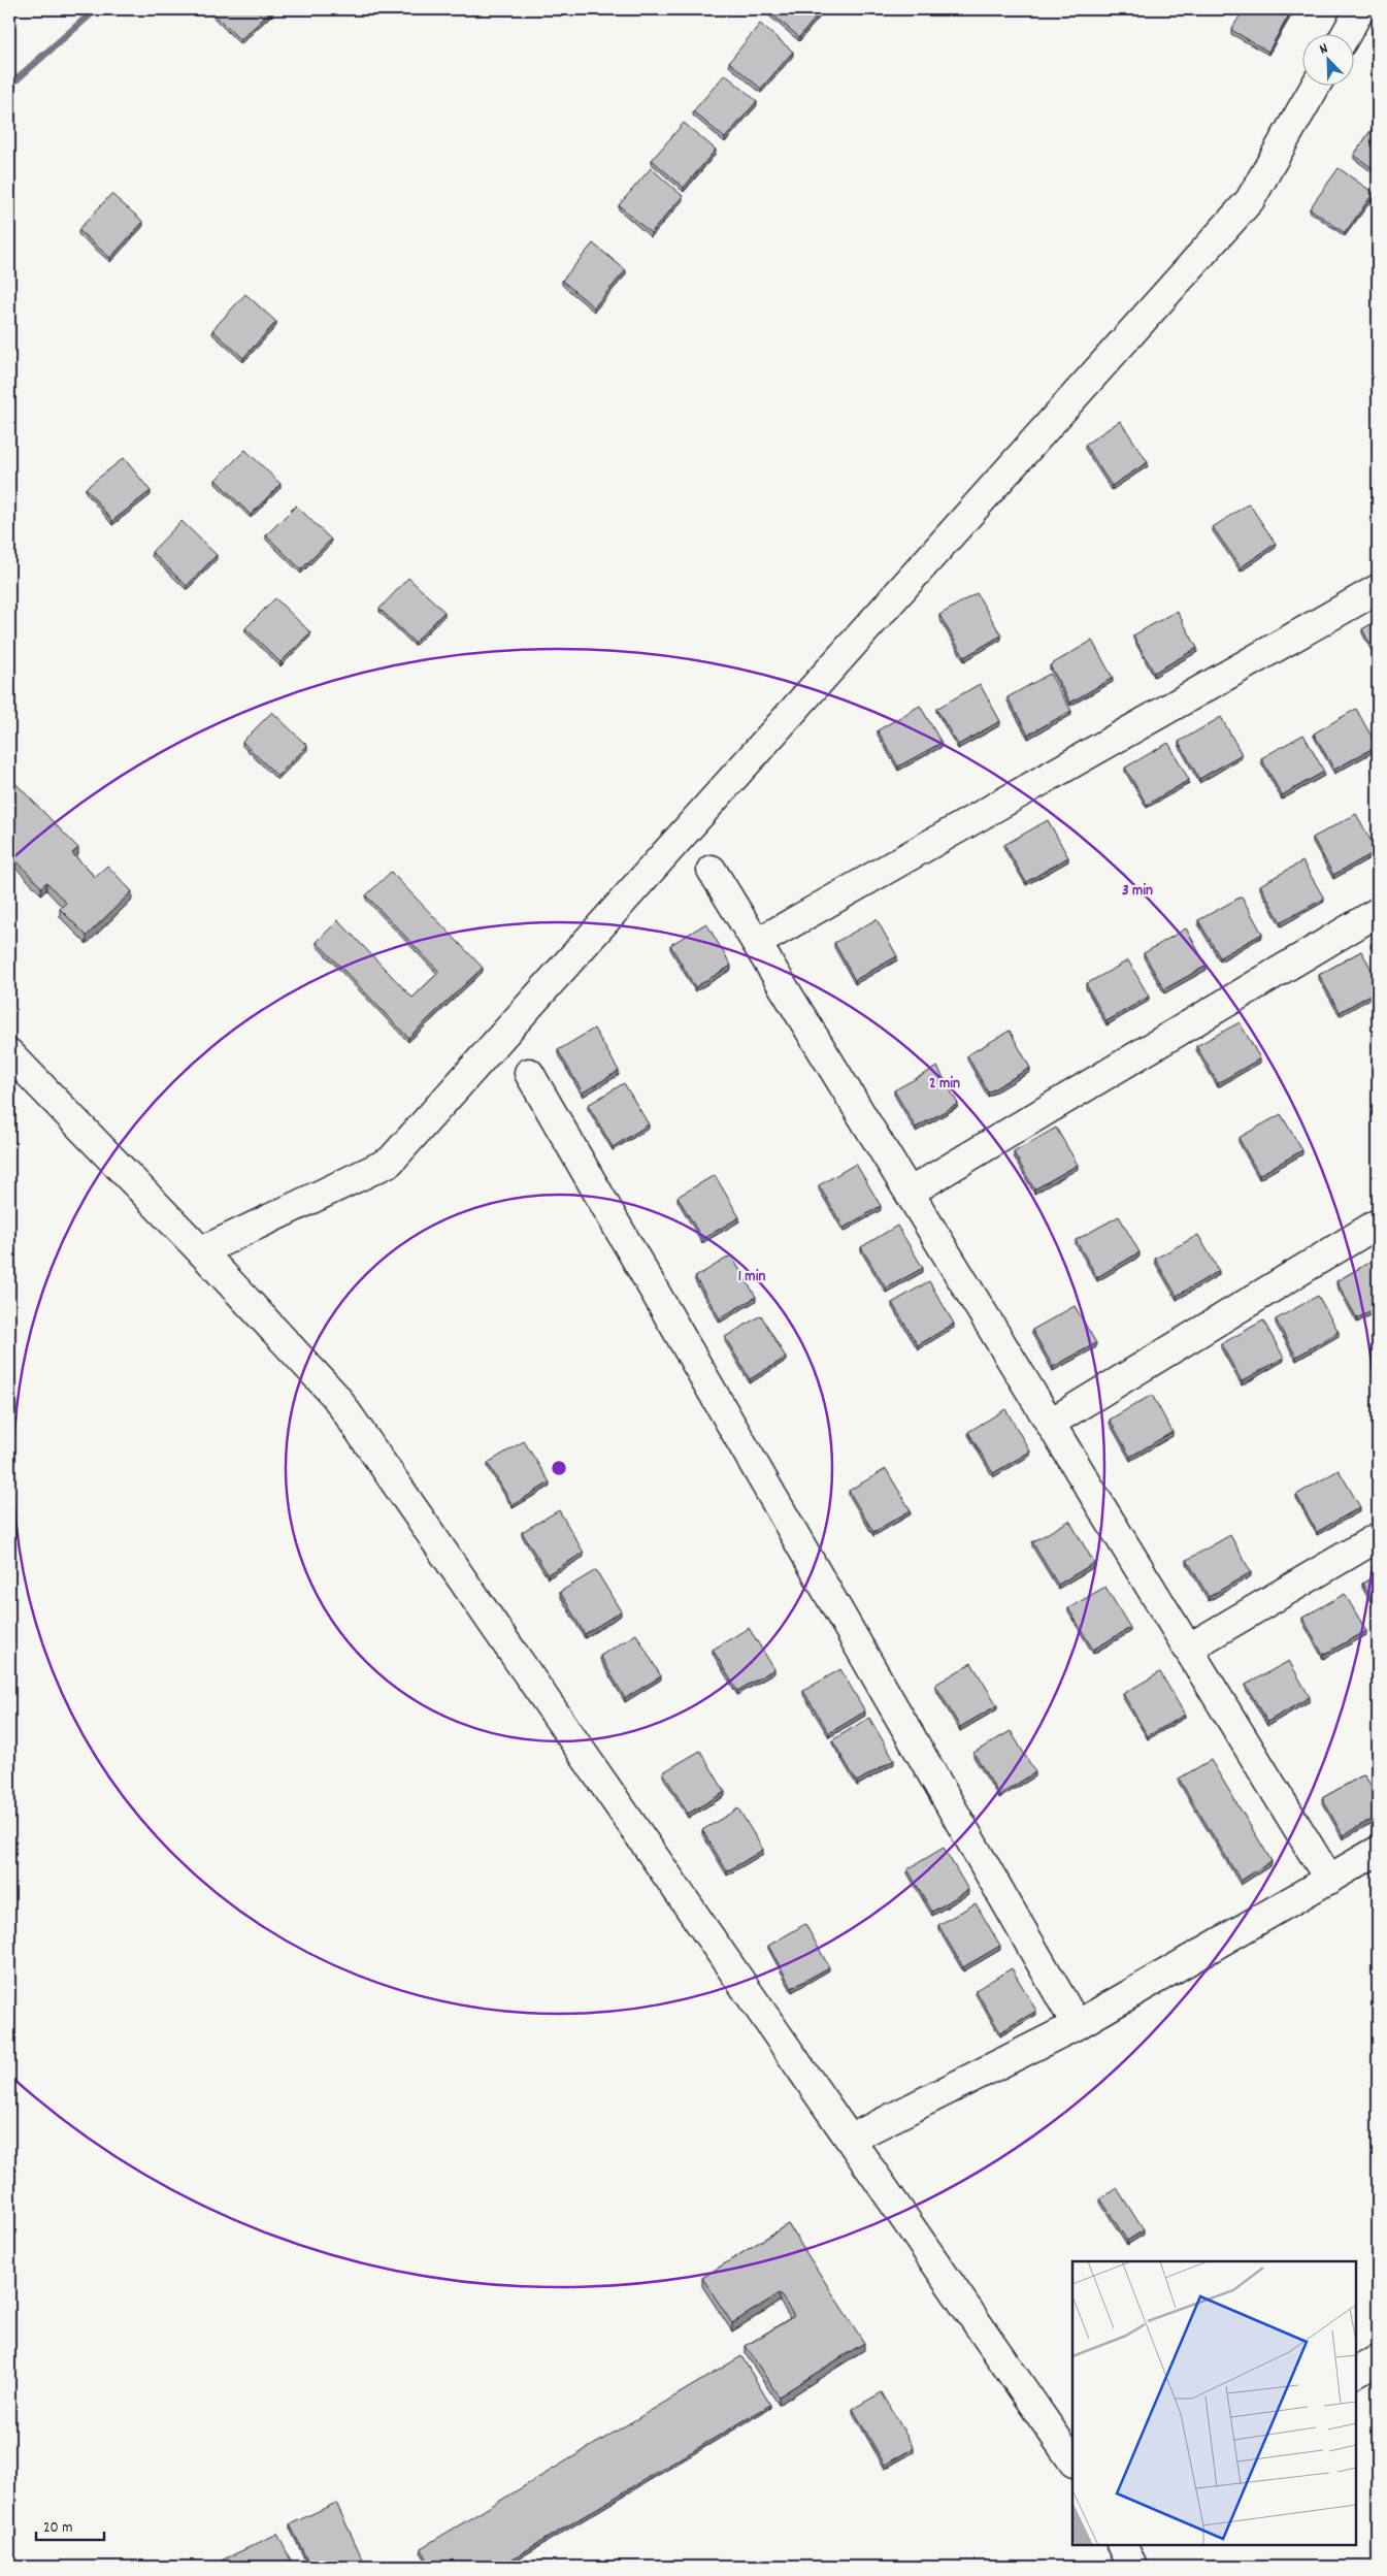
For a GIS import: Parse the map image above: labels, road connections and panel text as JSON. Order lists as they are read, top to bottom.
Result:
{
  "scale_bar": "20 m",
  "north": "top left",
  "rings": ["3 min", "2 min", "1 min"]
}
